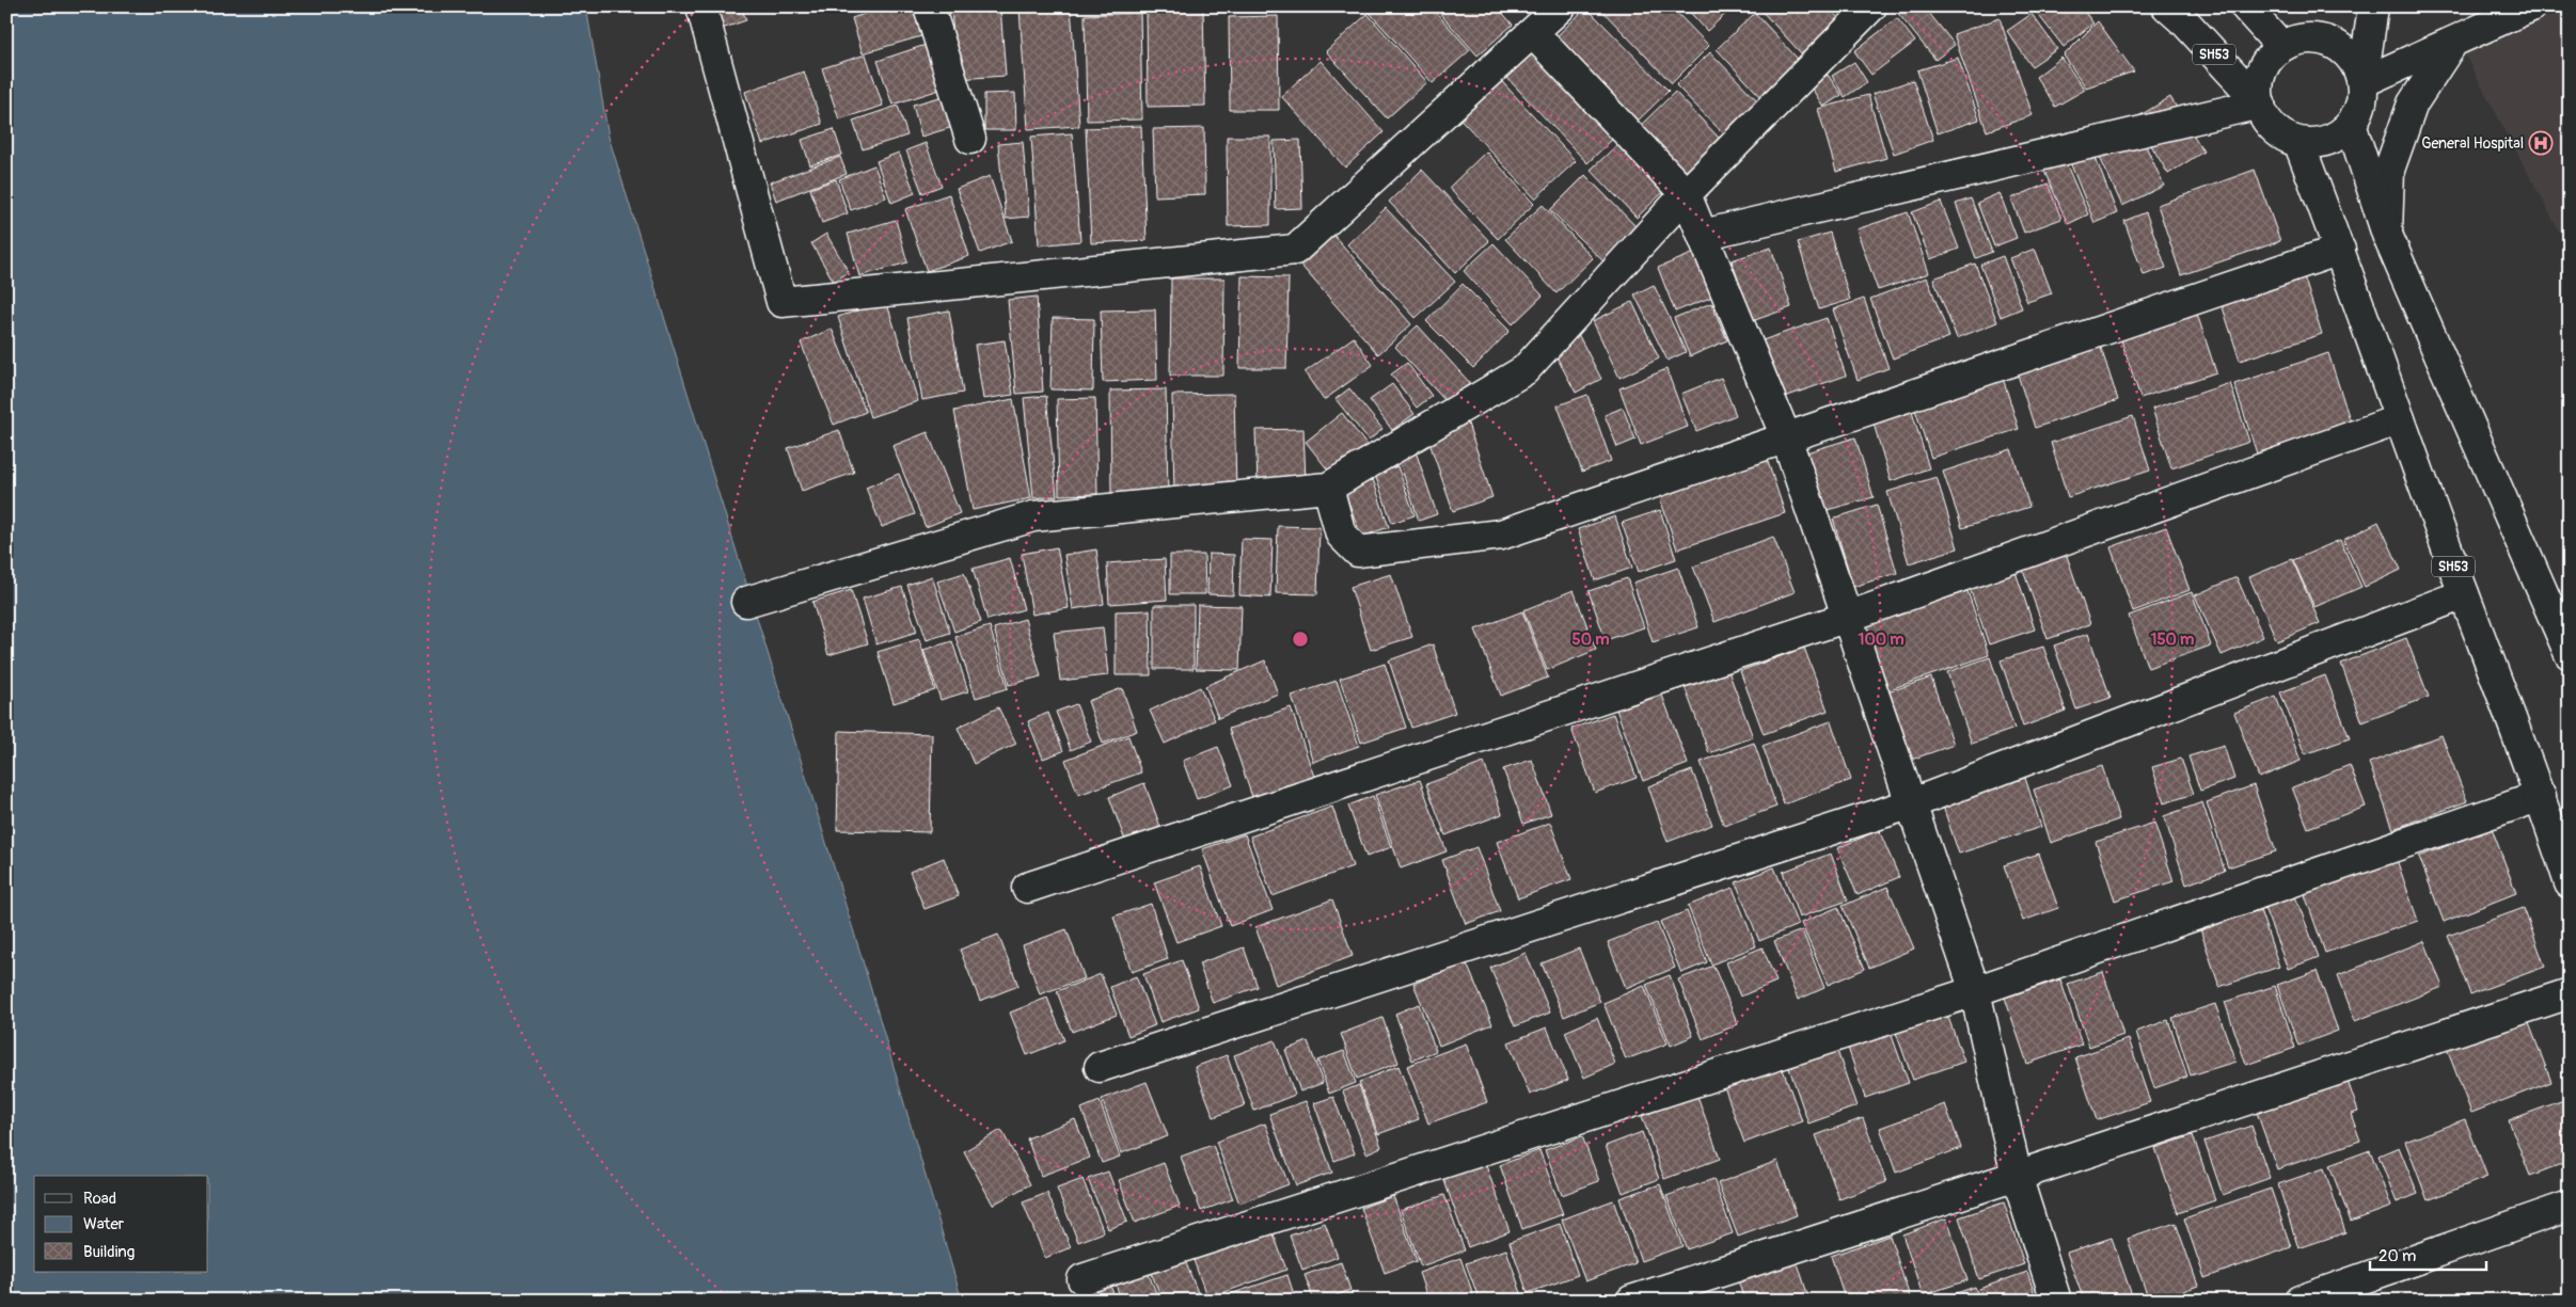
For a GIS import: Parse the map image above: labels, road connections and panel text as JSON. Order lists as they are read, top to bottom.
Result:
{
  "streets": {
    "street": ["SH53"]
  },
  "places": {
    "hospital": ["General Hospital"]
  },
  "legend": ["Road", "Water", "Building"],
  "scale_bar": "20 m",
  "rings": ["50 m", "100 m", "150 m"]
}
